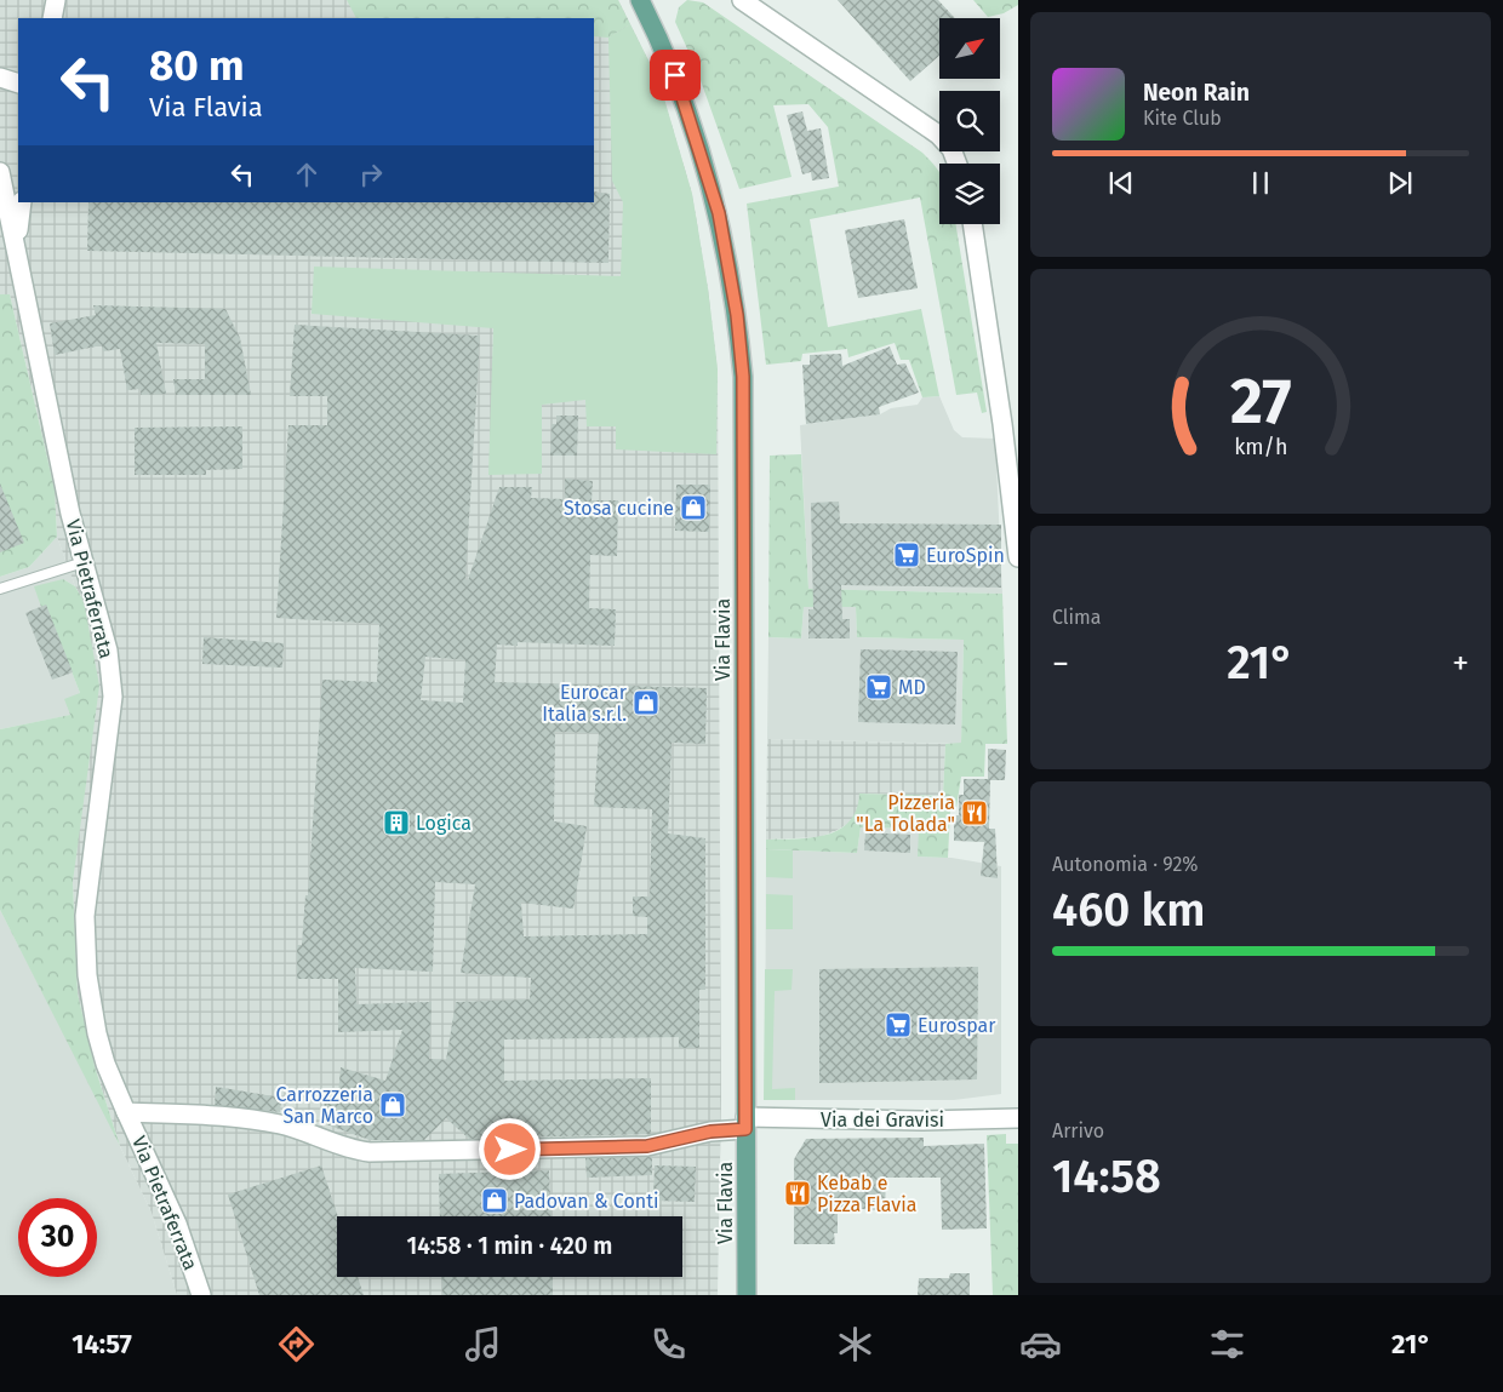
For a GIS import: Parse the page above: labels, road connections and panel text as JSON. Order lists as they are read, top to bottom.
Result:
{
  "streets": {
    "main road": ["Via Flavia"],
    "street": ["Via Pietraferrata", "Via dei Gravisi"]
  },
  "crossings": [
    ["Via Pietraferrata", "Via Flavia"],
    ["Via Pietraferrata", "Via dei Gravisi"],
    ["Via Flavia", "Via dei Gravisi"]
  ],
  "places": {
    "shop": [
      "Stosa cucine",
      "Eurocar Italia s.r.l.",
      "Carrozzeria San Marco",
      "Padovan & Conti"
    ],
    "supermarket": ["EuroSpin", "MD", "Eurospar"],
    "restaurant": ["Pizzeria \"La Tolada\"", "Kebab e Pizza Flavia"],
    "building": ["Logica"]
  },
  "north": "top right",
  "page": {
    "turn": ["80 m", "Via Flavia"],
    "song": ["Neon Rain", "Kite Club"],
    "tile": [
      "Clima",
      ["Autonomia · 92%", "460 km"],
      ["Arrivo", "14:58"]
    ],
    "heat": ["−", "21°", "+"],
    "limit": "30",
    "trip": "14:58 · 1 min · 420 m",
    "tabs": ["14:57", "21°"],
    "gauge": ["27", "km/h"]
  }
}
